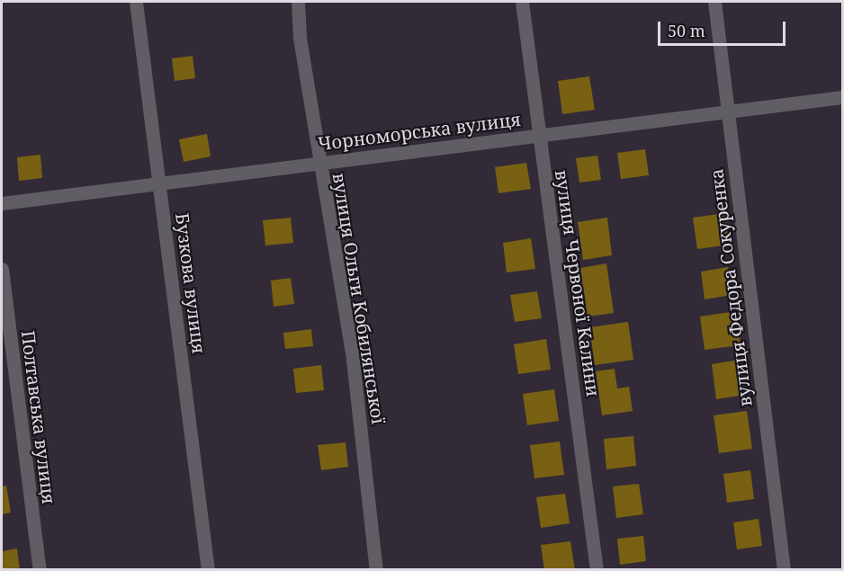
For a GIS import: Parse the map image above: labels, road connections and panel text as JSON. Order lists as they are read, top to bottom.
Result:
{
  "streets": {
    "street": [
      "Чорноморська вулиця",
      "Бузкова вулиця",
      "вулиця Червоної Калини",
      "вулиця Федора Сокуренка",
      "вулиця Ольги Кобилянської",
      "Полтавська вулиця"
    ]
  },
  "crossings": [
    ["Чорноморська вулиця", "Бузкова вулиця"],
    ["Чорноморська вулиця", "вулиця Червоної Калини"],
    ["Чорноморська вулиця", "вулиця Федора Сокуренка"],
    ["Чорноморська вулиця", "вулиця Ольги Кобилянської"]
  ],
  "scale_bar": "50 m"
}
